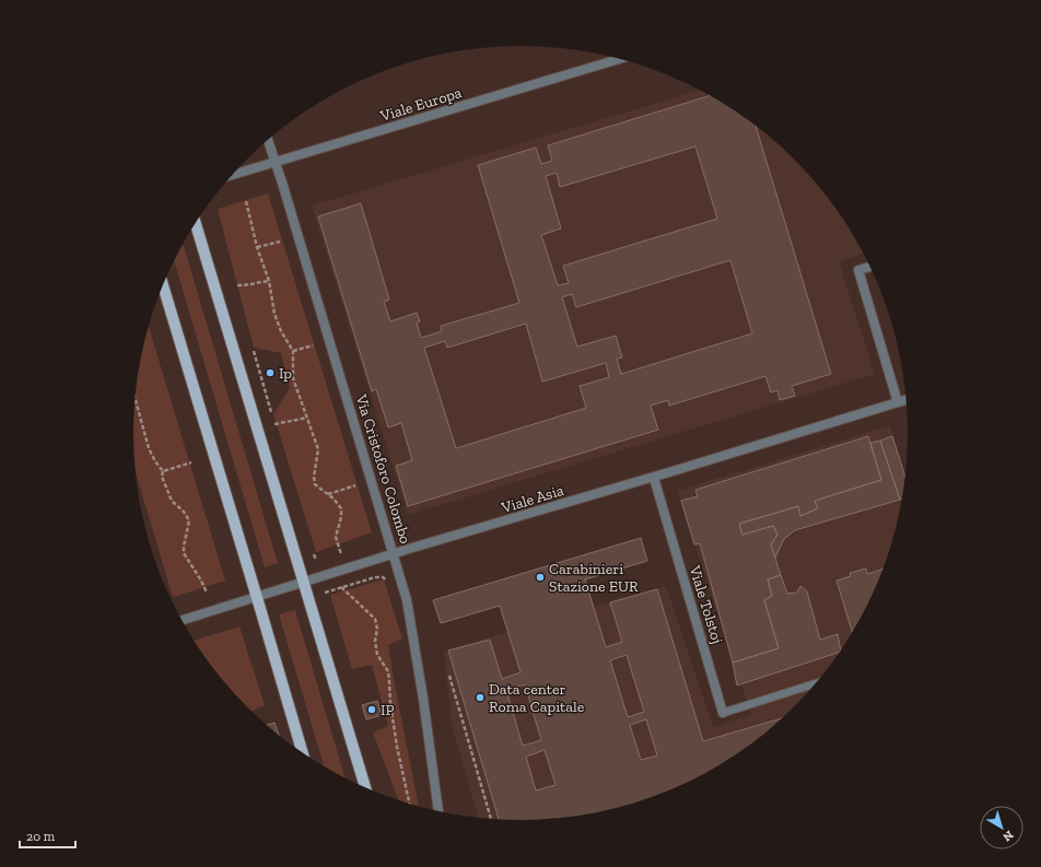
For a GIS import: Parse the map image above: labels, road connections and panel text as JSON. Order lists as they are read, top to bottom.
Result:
{
  "streets": {
    "street": [
      "Viale Europa",
      "Via Cristoforo Colombo",
      "Viale Asia",
      "Viale Tolstoj"
    ]
  },
  "crossings": [
    ["Viale Europa", "Via Cristoforo Colombo"],
    ["Via Cristoforo Colombo", "Viale Asia"],
    ["Viale Asia", "Viale Tolstoj"]
  ],
  "places": [
    "Ip",
    "Carabinieri Stazione EUR",
    "Data center Roma Capitale",
    "IP"
  ],
  "scale_bar": "20 m",
  "north": "bottom right"
}
